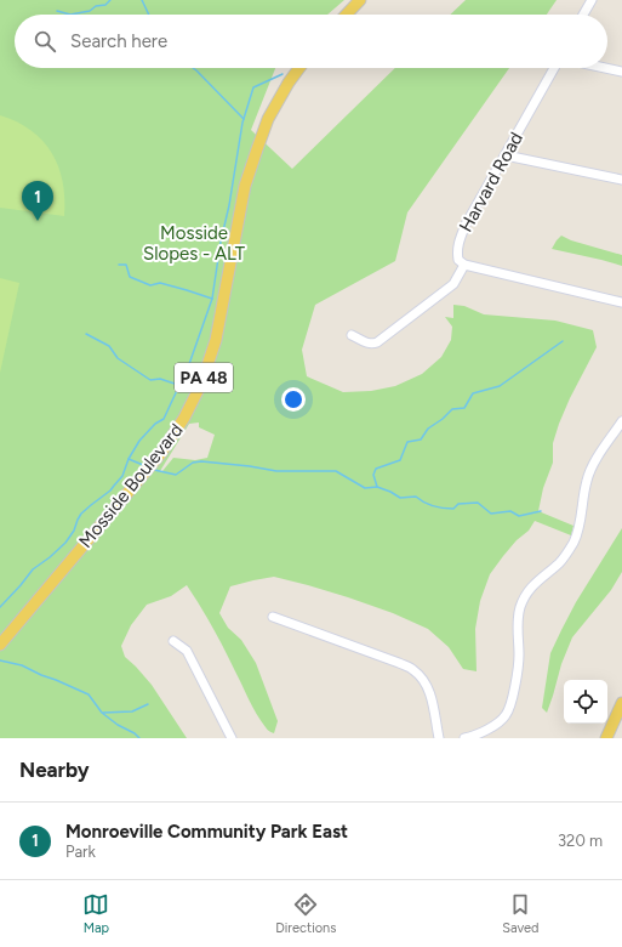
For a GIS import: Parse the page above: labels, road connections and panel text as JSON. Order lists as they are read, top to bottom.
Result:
{
  "streets": {
    "main road": ["PA 48", "Mosside Boulevard"],
    "street": ["Harvard Road"]
  },
  "parks": ["Mosside Slopes - ALT"],
  "page": {
    "search": "Search here",
    "pins": "1",
    "heading": "Nearby",
    "list": [
      {
        "mark": "1",
        "name": "Monroeville Community Park East",
        "note": "Park",
        "value": "320 m"
      }
    ],
    "nav": ["Map", "Directions", "Saved"]
  }
}
